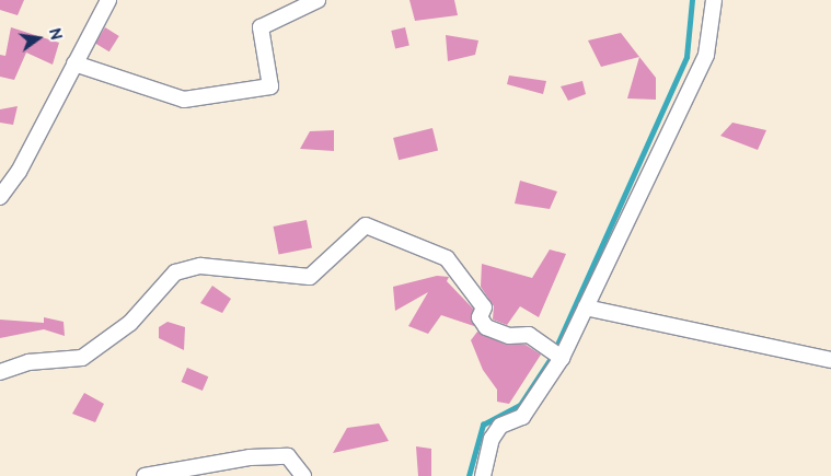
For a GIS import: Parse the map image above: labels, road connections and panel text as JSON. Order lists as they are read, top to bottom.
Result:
{
  "north": "right"
}
